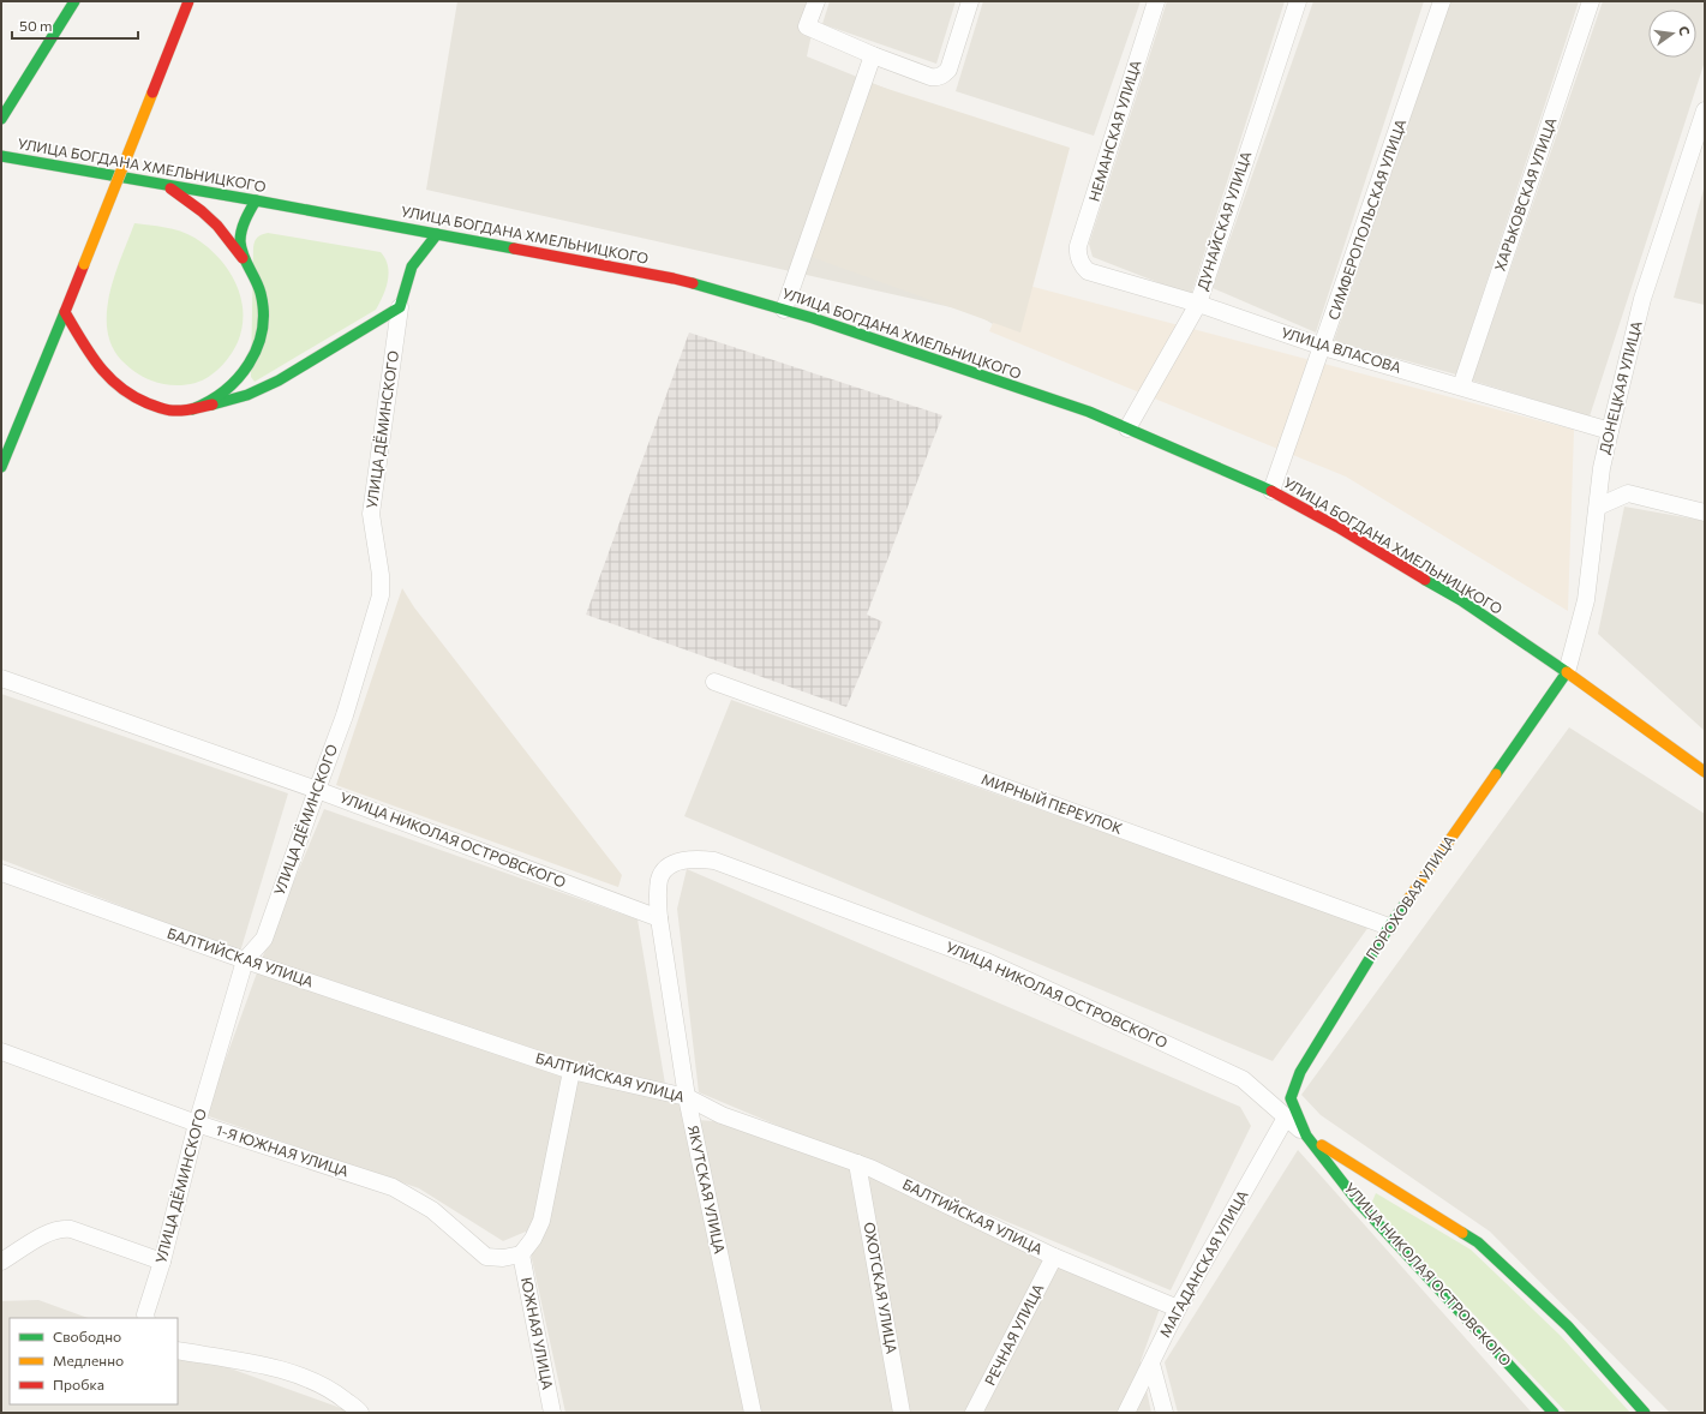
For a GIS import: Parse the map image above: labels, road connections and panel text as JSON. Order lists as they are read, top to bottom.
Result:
{
  "streets": {
    "main road": ["УЛИЦА БОГДАНА ХМЕЛЬНИЦКОГО", "УЛИЦА НИКОЛАЯ ОСТРОВСКОГО", "ПОРОХОВАЯ УЛИЦА"],
    "street": [
      "НЕМАНСКАЯ УЛИЦА",
      "ХАРЬКОВСКАЯ УЛИЦА",
      "СИМФЕРОПОЛЬСКАЯ УЛИЦА",
      "ДУНАЙСКАЯ УЛИЦА",
      "УЛИЦА ВЛАСОВА",
      "ДОНЕЦКАЯ УЛИЦА",
      "УЛИЦА ДЁМИНСКОГО",
      "МИРНЫЙ ПЕРЕУЛОК",
      "БАЛТИЙСКАЯ УЛИЦА",
      "1-Я ЮЖНАЯ УЛИЦА",
      "ЯКУТСКАЯ УЛИЦА",
      "МАГАДАНСКАЯ УЛИЦА",
      "ОХОТСКАЯ УЛИЦА",
      "ЮЖНАЯ УЛИЦА",
      "РЕЧНАЯ УЛИЦА"
    ]
  },
  "crossings": [
    ["НЕМАНСКАЯ УЛИЦА", "УЛИЦА ВЛАСОВА"],
    ["УЛИЦА БОГДАНА ХМЕЛЬНИЦКОГО", "СИМФЕРОПОЛЬСКАЯ УЛИЦА"],
    ["УЛИЦА БОГДАНА ХМЕЛЬНИЦКОГО", "ДУНАЙСКАЯ УЛИЦА"],
    ["УЛИЦА БОГДАНА ХМЕЛЬНИЦКОГО", "ДОНЕЦКАЯ УЛИЦА"],
    ["УЛИЦА БОГДАНА ХМЕЛЬНИЦКОГО", "ПОРОХОВАЯ УЛИЦА"],
    ["ХАРЬКОВСКАЯ УЛИЦА", "УЛИЦА ВЛАСОВА"],
    ["СИМФЕРОПОЛЬСКАЯ УЛИЦА", "УЛИЦА ВЛАСОВА"],
    ["ДУНАЙСКАЯ УЛИЦА", "УЛИЦА ВЛАСОВА"],
    ["УЛИЦА ВЛАСОВА", "ДОНЕЦКАЯ УЛИЦА"],
    ["ДОНЕЦКАЯ УЛИЦА", "ПОРОХОВАЯ УЛИЦА"],
    ["УЛИЦА ДЁМИНСКОГО", "УЛИЦА НИКОЛАЯ ОСТРОВСКОГО"],
    ["УЛИЦА ДЁМИНСКОГО", "БАЛТИЙСКАЯ УЛИЦА"],
    ["УЛИЦА ДЁМИНСКОГО", "1-Я ЮЖНАЯ УЛИЦА"],
    ["МИРНЫЙ ПЕРЕУЛОК", "ПОРОХОВАЯ УЛИЦА"],
    ["УЛИЦА НИКОЛАЯ ОСТРОВСКОГО", "ПОРОХОВАЯ УЛИЦА"],
    ["УЛИЦА НИКОЛАЯ ОСТРОВСКОГО", "ЯКУТСКАЯ УЛИЦА"],
    ["УЛИЦА НИКОЛАЯ ОСТРОВСКОГО", "МАГАДАНСКАЯ УЛИЦА"],
    ["БАЛТИЙСКАЯ УЛИЦА", "ЯКУТСКАЯ УЛИЦА"],
    ["БАЛТИЙСКАЯ УЛИЦА", "МАГАДАНСКАЯ УЛИЦА"],
    ["БАЛТИЙСКАЯ УЛИЦА", "ОХОТСКАЯ УЛИЦА"],
    ["БАЛТИЙСКАЯ УЛИЦА", "РЕЧНАЯ УЛИЦА"],
    ["1-Я ЮЖНАЯ УЛИЦА", "ЮЖНАЯ УЛИЦА"]
  ],
  "legend": ["Свободно", "Медленно", "Пробка"],
  "scale_bar": "50 m",
  "north": "right"
}
